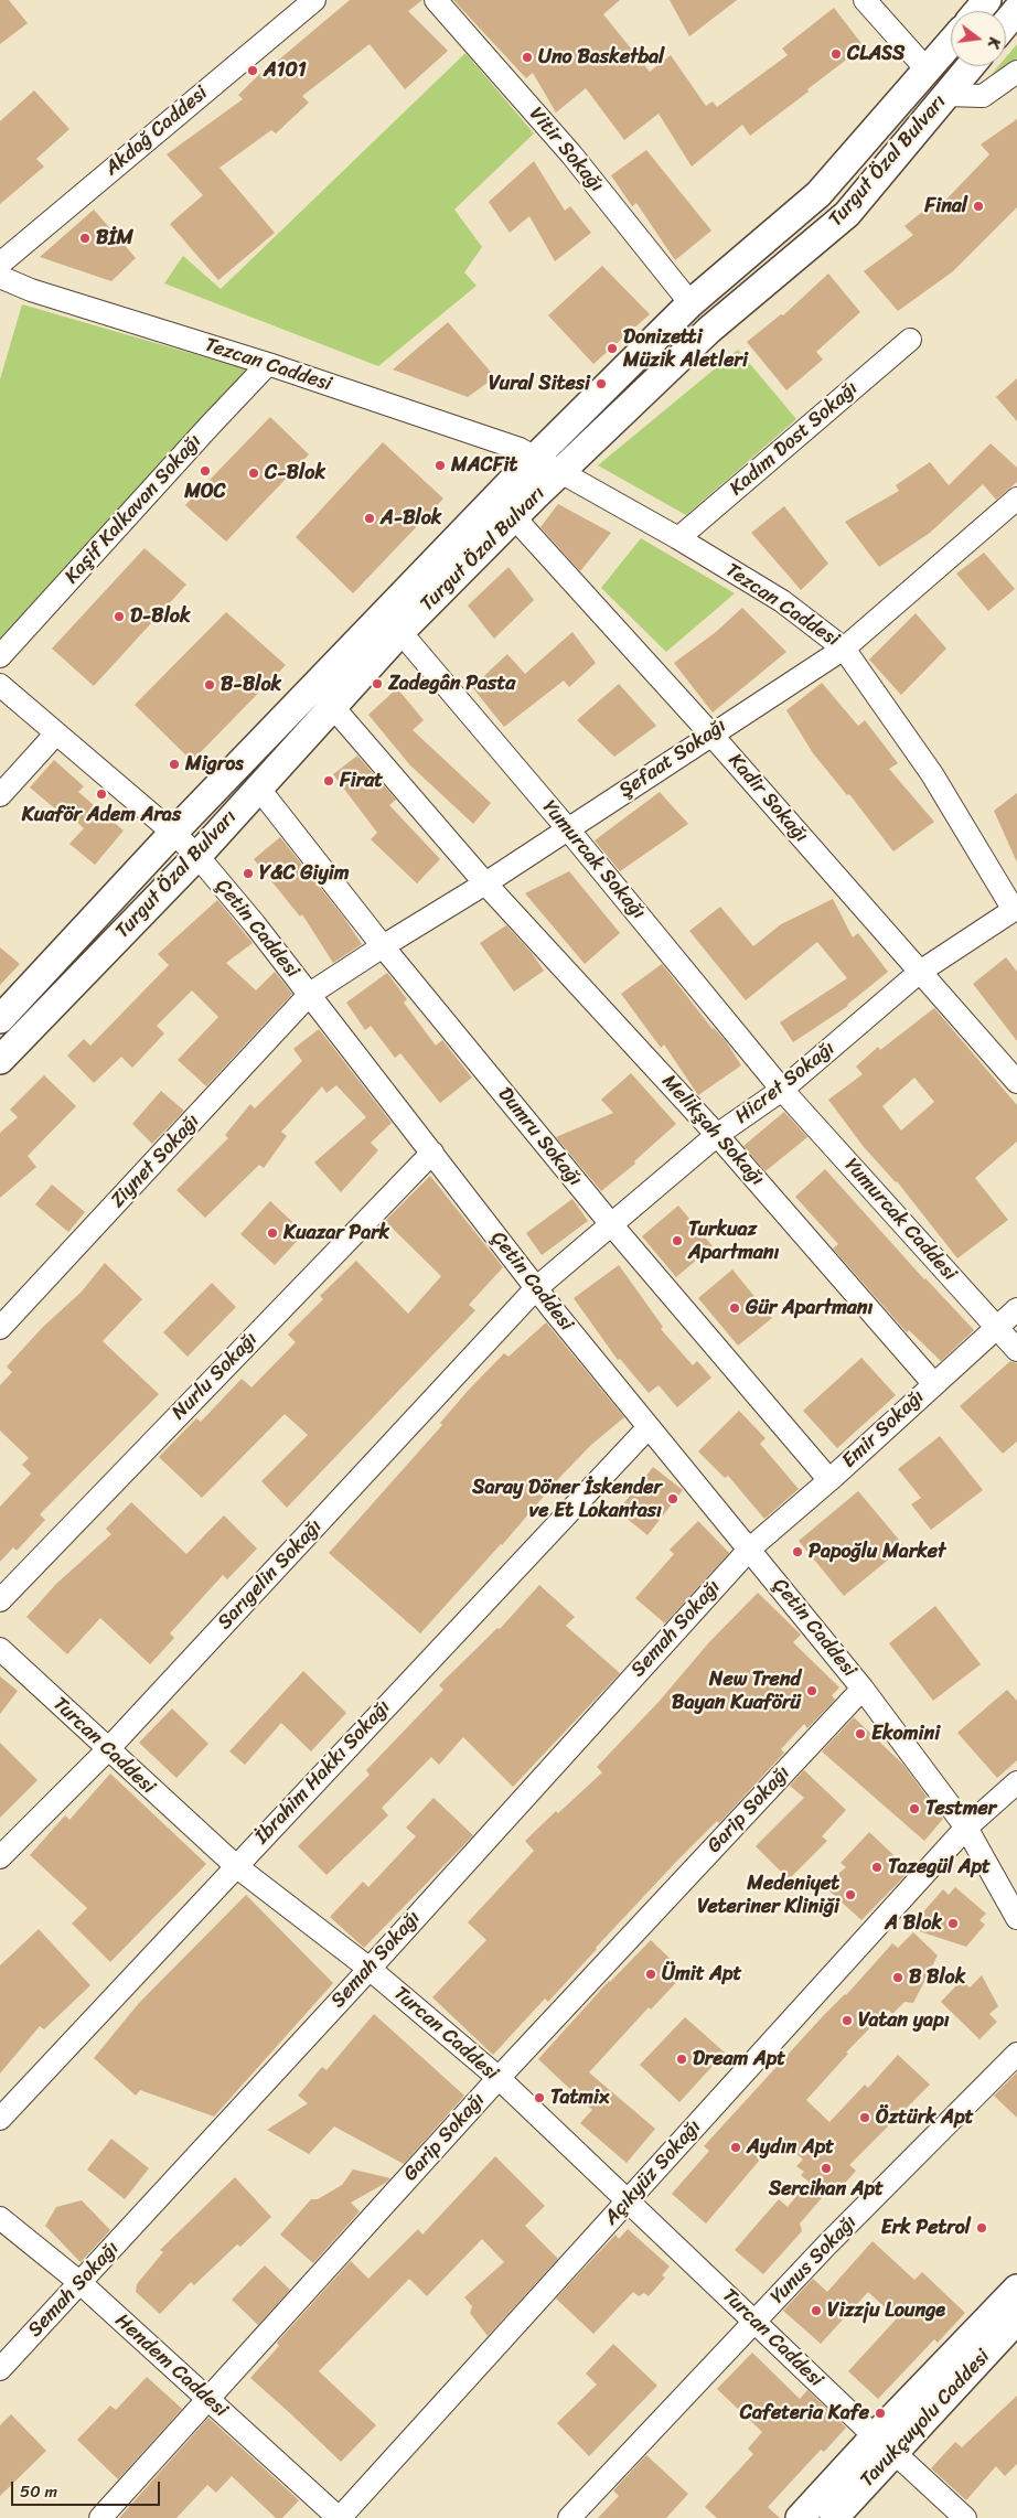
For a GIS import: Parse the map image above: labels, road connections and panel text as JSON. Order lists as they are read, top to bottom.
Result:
{
  "streets": {
    "main road": ["Turgut Özal Bulvarı", "Tavukçuyolu Caddesi"],
    "street": [
      "Akdağ Caddesi",
      "Vitir Sokağı",
      "Tezcan Caddesi",
      "Kadım Dost Sokağı",
      "Kaşif Kalkavan Sokağı",
      "Şefaat Sokağı",
      "Kadir Sokağı",
      "Yumurcak Sokağı",
      "Çetin Caddesi",
      "Hicret Sokağı",
      "Melikşah Sokağı",
      "Dumru Sokağı",
      "Ziynet Sokağı",
      "Yumurcak Caddesi",
      "Nurlu Sokağı",
      "Emir Sokağı",
      "Sarıgelin Sokağı",
      "Semah Sokağı",
      "Turcan Caddesi",
      "İbrahim Hakkı Sokağı",
      "Garip Sokağı",
      "Açıkyüz Sokağı",
      "Yunus Sokağı",
      "Hendem Caddesi"
    ]
  },
  "crossings": [
    ["Akdağ Caddesi", "Tezcan Caddesi"],
    ["Vitir Sokağı", "Turgut Özal Bulvarı"],
    ["Turgut Özal Bulvarı", "Tezcan Caddesi"],
    ["Turgut Özal Bulvarı", "Kadir Sokağı"],
    ["Turgut Özal Bulvarı", "Yumurcak Sokağı"],
    ["Turgut Özal Bulvarı", "Çetin Caddesi"],
    ["Turgut Özal Bulvarı", "Dumru Sokağı"],
    ["Tezcan Caddesi", "Kadım Dost Sokağı"],
    ["Tezcan Caddesi", "Kaşif Kalkavan Sokağı"],
    ["Tezcan Caddesi", "Şefaat Sokağı"],
    ["Tezcan Caddesi", "Hicret Sokağı"],
    ["Şefaat Sokağı", "Kadir Sokağı"],
    ["Şefaat Sokağı", "Yumurcak Sokağı"],
    ["Şefaat Sokağı", "Çetin Caddesi"],
    ["Şefaat Sokağı", "Melikşah Sokağı"],
    ["Şefaat Sokağı", "Dumru Sokağı"],
    ["Şefaat Sokağı", "Ziynet Sokağı"],
    ["Kadir Sokağı", "Hicret Sokağı"],
    ["Yumurcak Sokağı", "Hicret Sokağı"],
    ["Yumurcak Sokağı", "Yumurcak Caddesi"],
    ["Çetin Caddesi", "Hicret Sokağı"],
    ["Çetin Caddesi", "Ziynet Sokağı"],
    ["Çetin Caddesi", "Nurlu Sokağı"],
    ["Çetin Caddesi", "Emir Sokağı"],
    ["Çetin Caddesi", "Sarıgelin Sokağı"],
    ["Çetin Caddesi", "Semah Sokağı"],
    ["Çetin Caddesi", "İbrahim Hakkı Sokağı"],
    ["Çetin Caddesi", "Garip Sokağı"],
    ["Çetin Caddesi", "Açıkyüz Sokağı"],
    ["Hicret Sokağı", "Melikşah Sokağı"],
    ["Hicret Sokağı", "Dumru Sokağı"],
    ["Hicret Sokağı", "Yumurcak Caddesi"],
    ["Hicret Sokağı", "Sarıgelin Sokağı"],
    ["Melikşah Sokağı", "Emir Sokağı"],
    ["Dumru Sokağı", "Emir Sokağı"],
    ["Yumurcak Caddesi", "Emir Sokağı"],
    ["Emir Sokağı", "Semah Sokağı"],
    ["Sarıgelin Sokağı", "Turcan Caddesi"],
    ["Semah Sokağı", "Turcan Caddesi"],
    ["Semah Sokağı", "Hendem Caddesi"],
    ["Turcan Caddesi", "İbrahim Hakkı Sokağı"],
    ["Turcan Caddesi", "Garip Sokağı"],
    ["Turcan Caddesi", "Açıkyüz Sokağı"],
    ["Turcan Caddesi", "Yunus Sokağı"],
    ["Turcan Caddesi", "Tavukçuyolu Caddesi"],
    ["Garip Sokağı", "Hendem Caddesi"],
    ["Açıkyüz Sokağı", "Hendem Caddesi"]
  ],
  "places": [
    "CLASS",
    "Uno Basketbal",
    "A101",
    "Final",
    "BİM",
    "Donizetti Müzik Aletleri",
    "Vural Sitesi",
    "MACFit",
    "MOC",
    "C-Blok",
    "A-Blok",
    "D-Blok",
    "Zadegân Pasta",
    "B-Blok",
    "Migros",
    "Firat",
    "Kuaför Adem Aras",
    "Y&C Giyim",
    "Kuazar Park",
    "Turkuaz Apartmanı",
    "Gür Apartmanı",
    "Saray Döner İskender ve Et Lokantası",
    "Papoğlu Market",
    "New Trend Bayan Kuaförü",
    "Ekomini",
    "Testmer",
    "Tazegül Apt",
    "Medeniyet Veteriner Kliniği",
    "A Blok",
    "Ümit Apt",
    "B Blok",
    "Vatan yapı",
    "Dream Apt",
    "Tatmix",
    "Öztürk Apt",
    "Aydın Apt",
    "Sercihan Apt",
    "Erk Petrol",
    "Vizzju Lounge",
    "Cafeteria Kafe"
  ],
  "scale_bar": "50 m",
  "north": "right"
}
